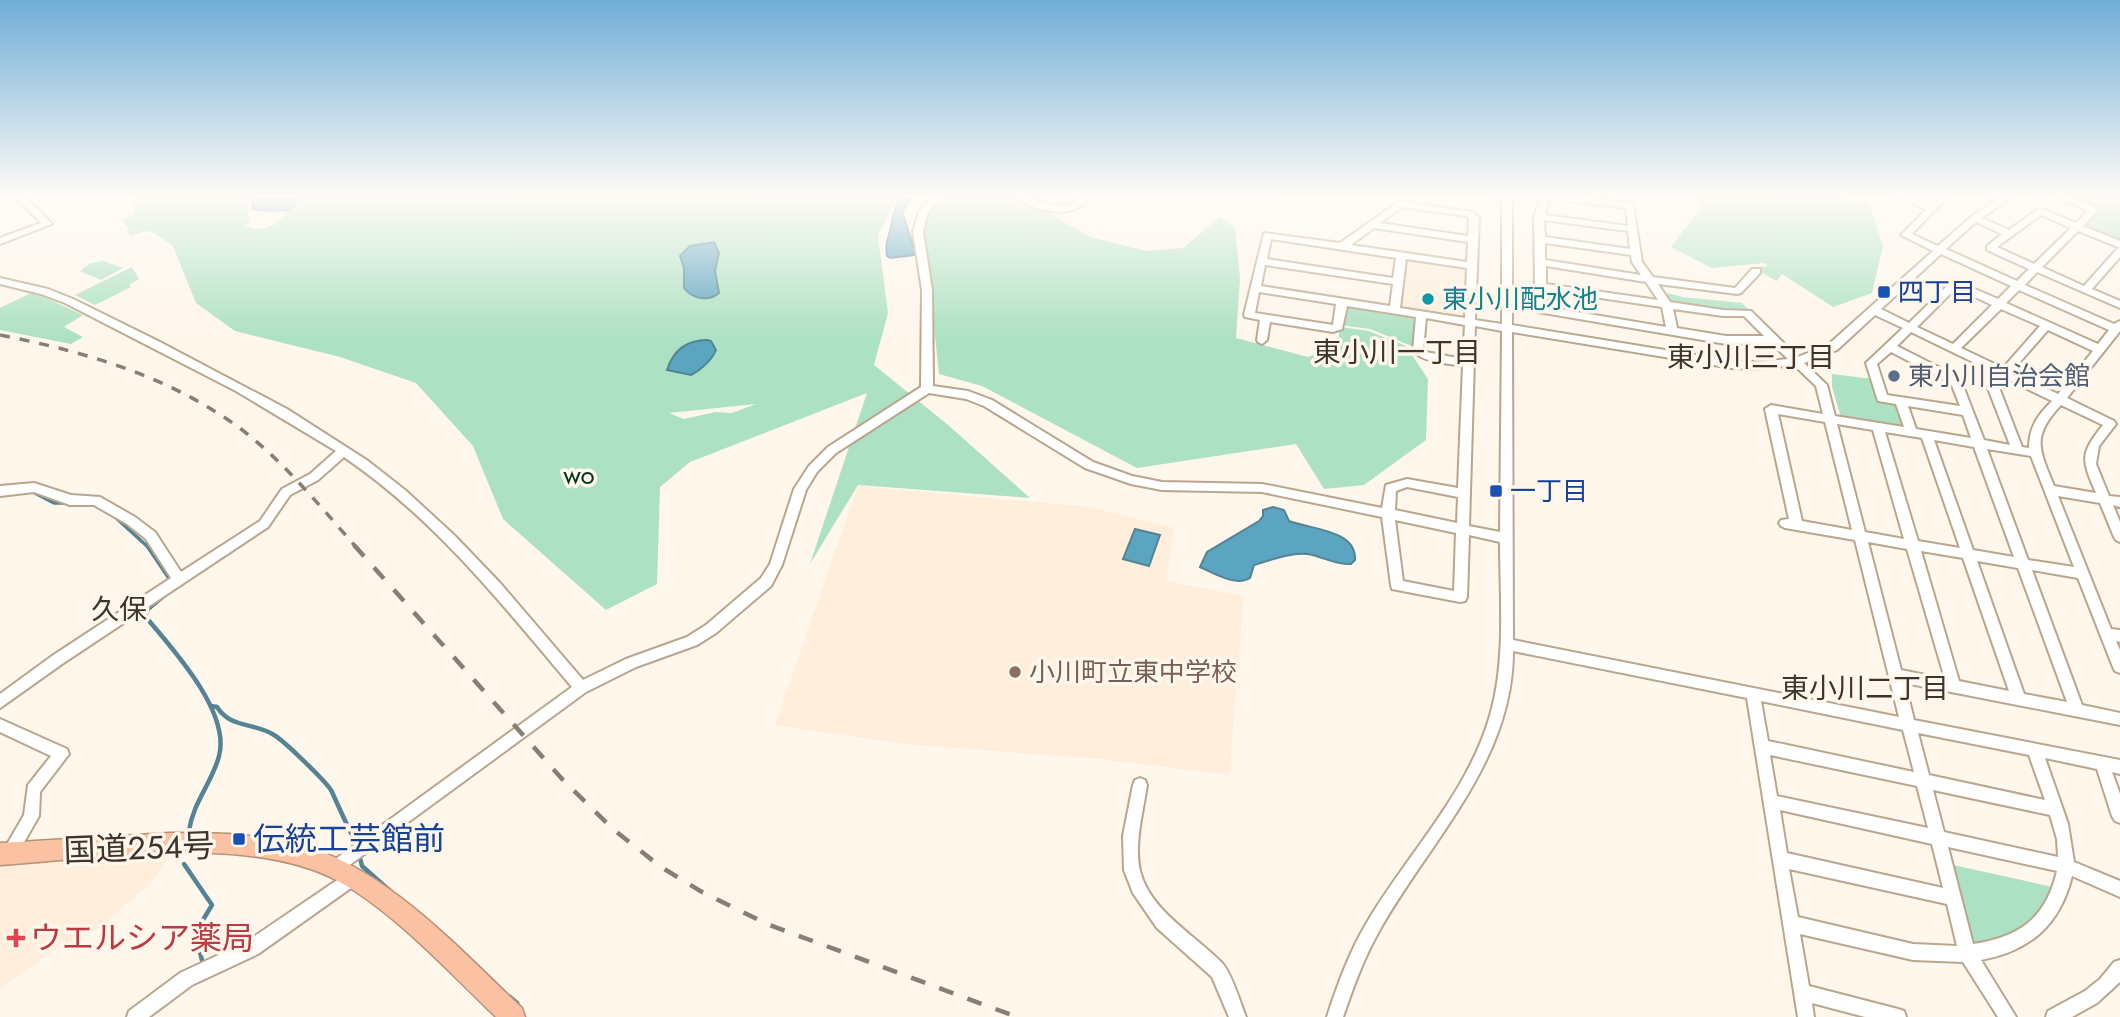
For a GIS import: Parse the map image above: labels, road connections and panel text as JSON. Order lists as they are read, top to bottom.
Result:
{
  "streets": {
    "highway": ["国道254号"]
  },
  "districts": [
    "東小川一丁目",
    "東小川三丁目",
    "久保",
    "東小川二丁目"
  ],
  "parks": ["wo"],
  "places": {
    "transit": ["四丁目", "一丁目", "伝統工芸館前"],
    "other": ["東小川配水池", "東小川自治会館", "小川町立東中学校"],
    "health": ["ウエルシア薬局"]
  }
}
